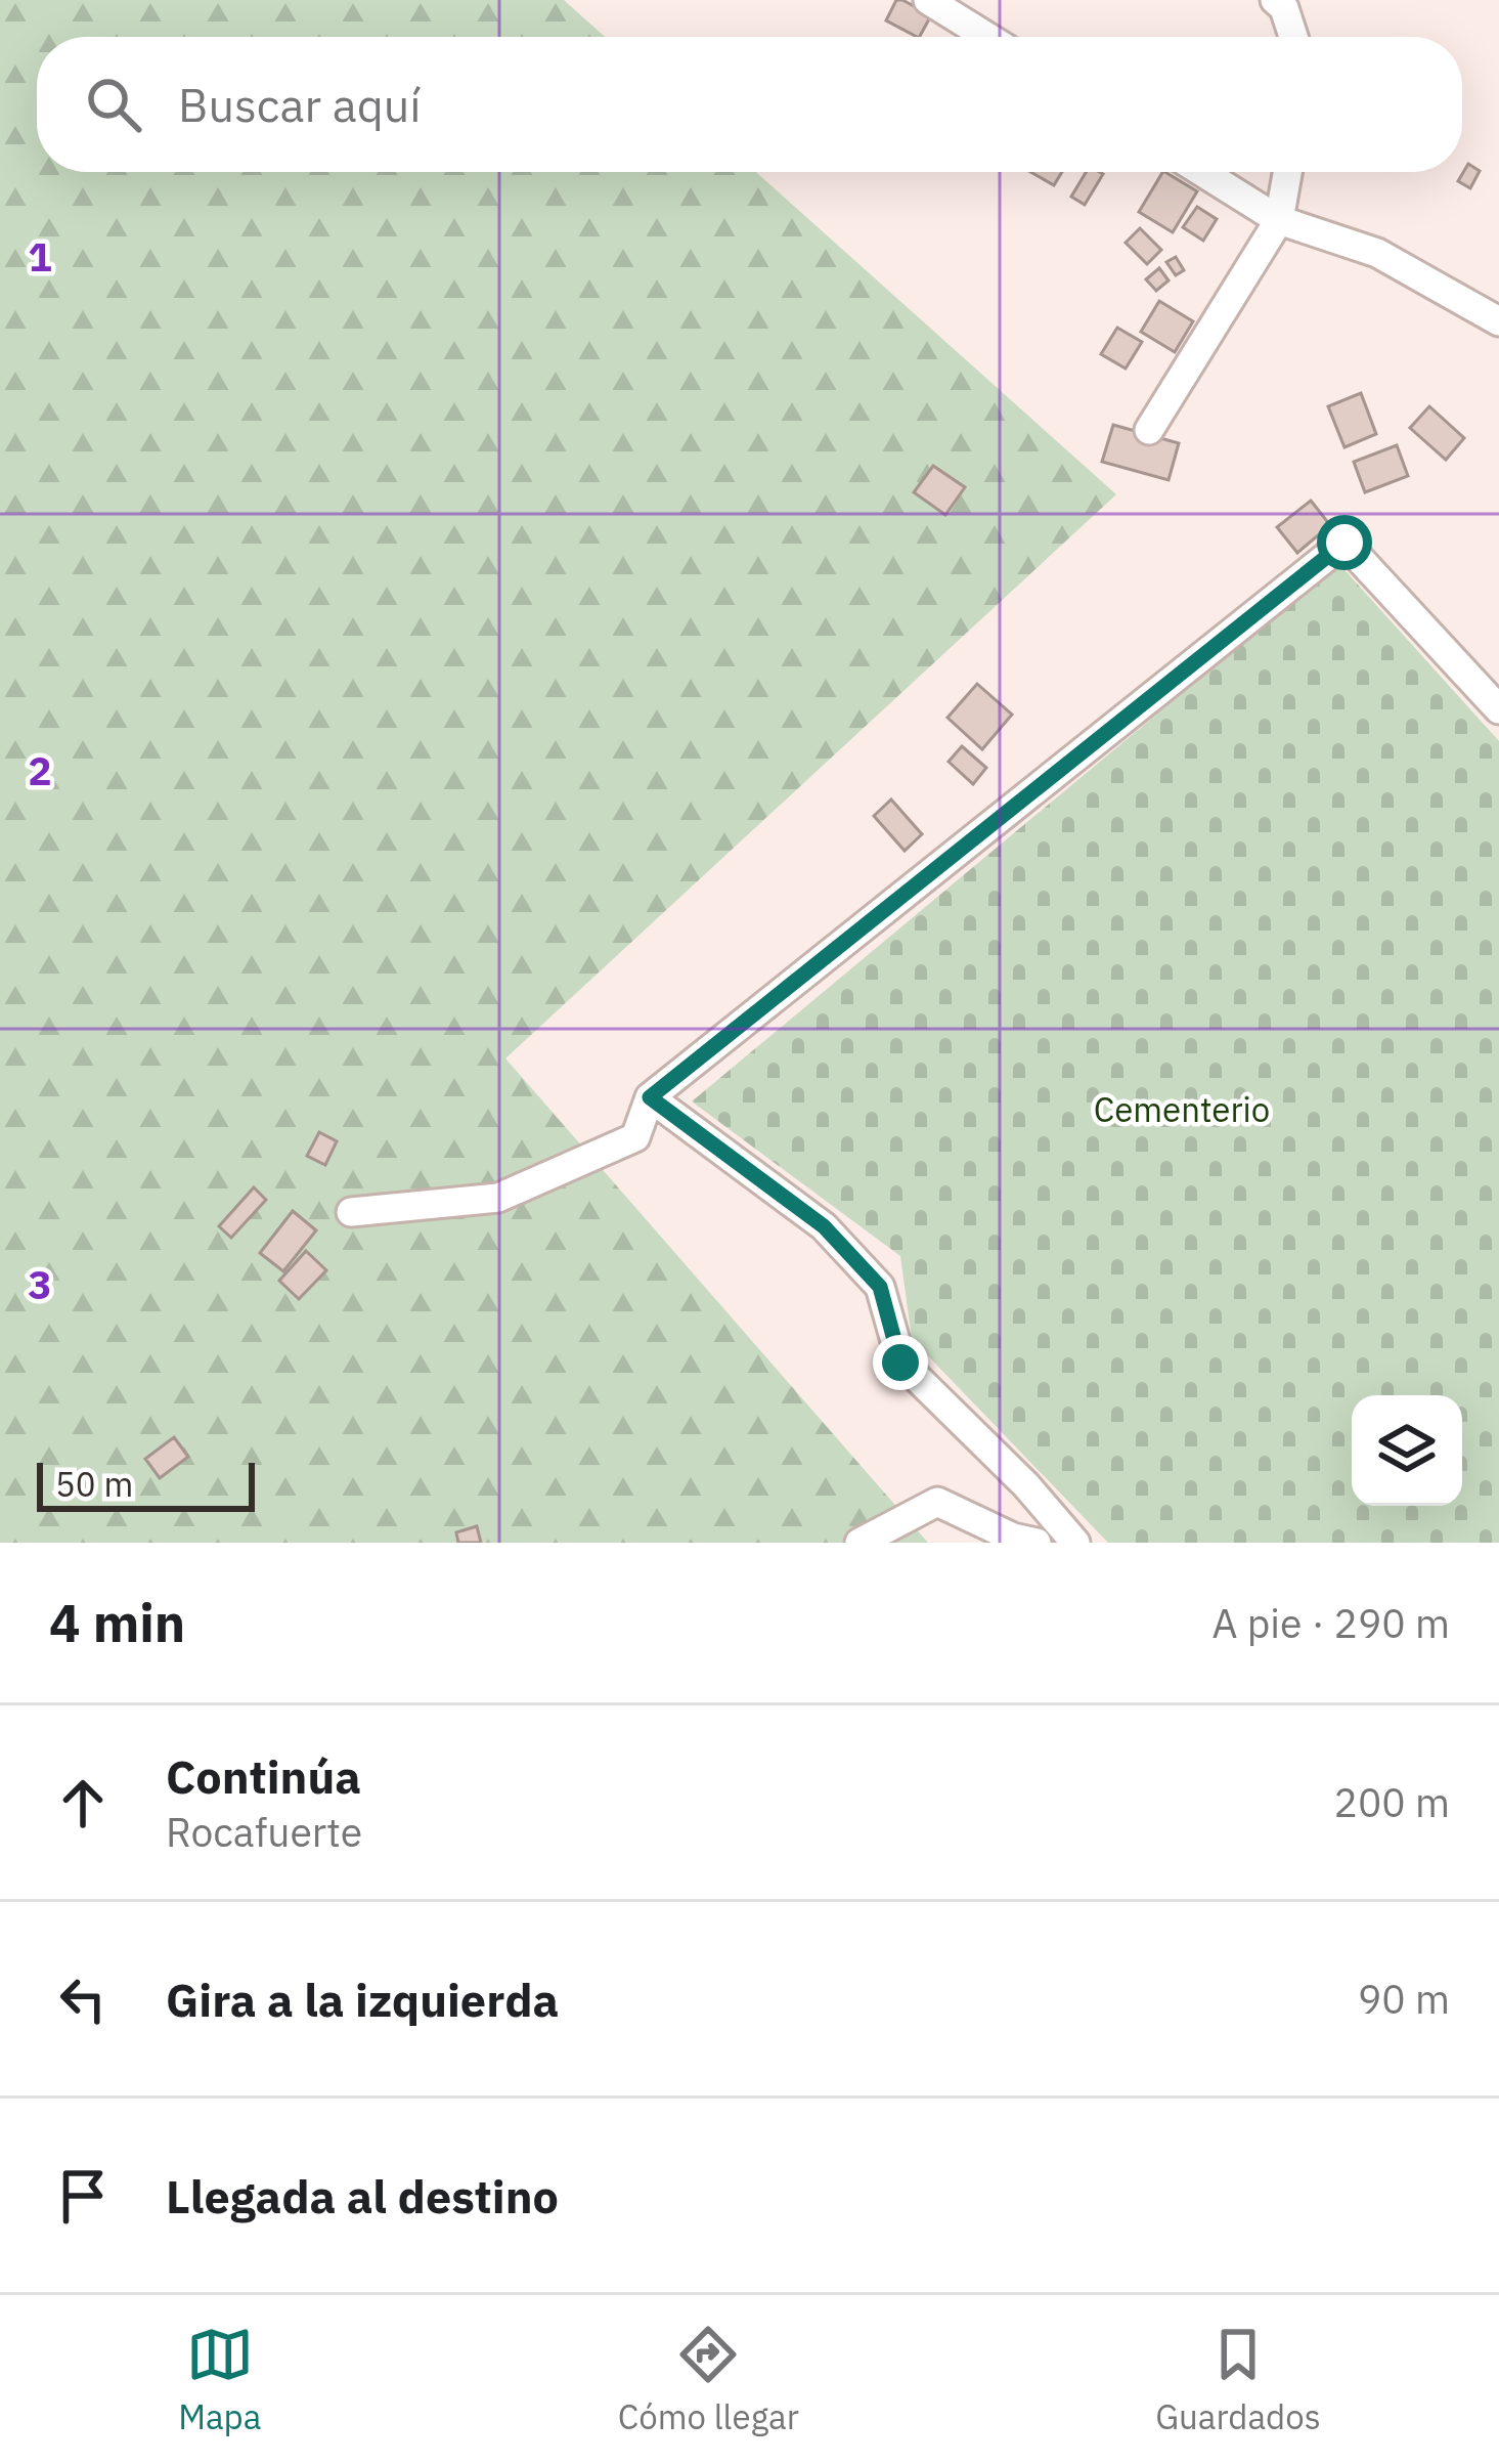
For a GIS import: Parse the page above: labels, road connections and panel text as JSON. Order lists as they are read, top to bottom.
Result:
{
  "parks": ["Cementerio"],
  "scale_bar": "50 m",
  "page": {
    "search": "Buscar aquí",
    "scale": "50 m",
    "heading": ["4 min", "A pie · 290 m"],
    "list": [
      ["Continúa", "Rocafuerte", "200 m"],
      ["Gira a la izquierda", "90 m"],
      "Llegada al destino"
    ],
    "nav": ["Mapa", "Cómo llegar", "Guardados"]
  },
  "grid": {
    "rows": ["1", "2", "3"]
  }
}
